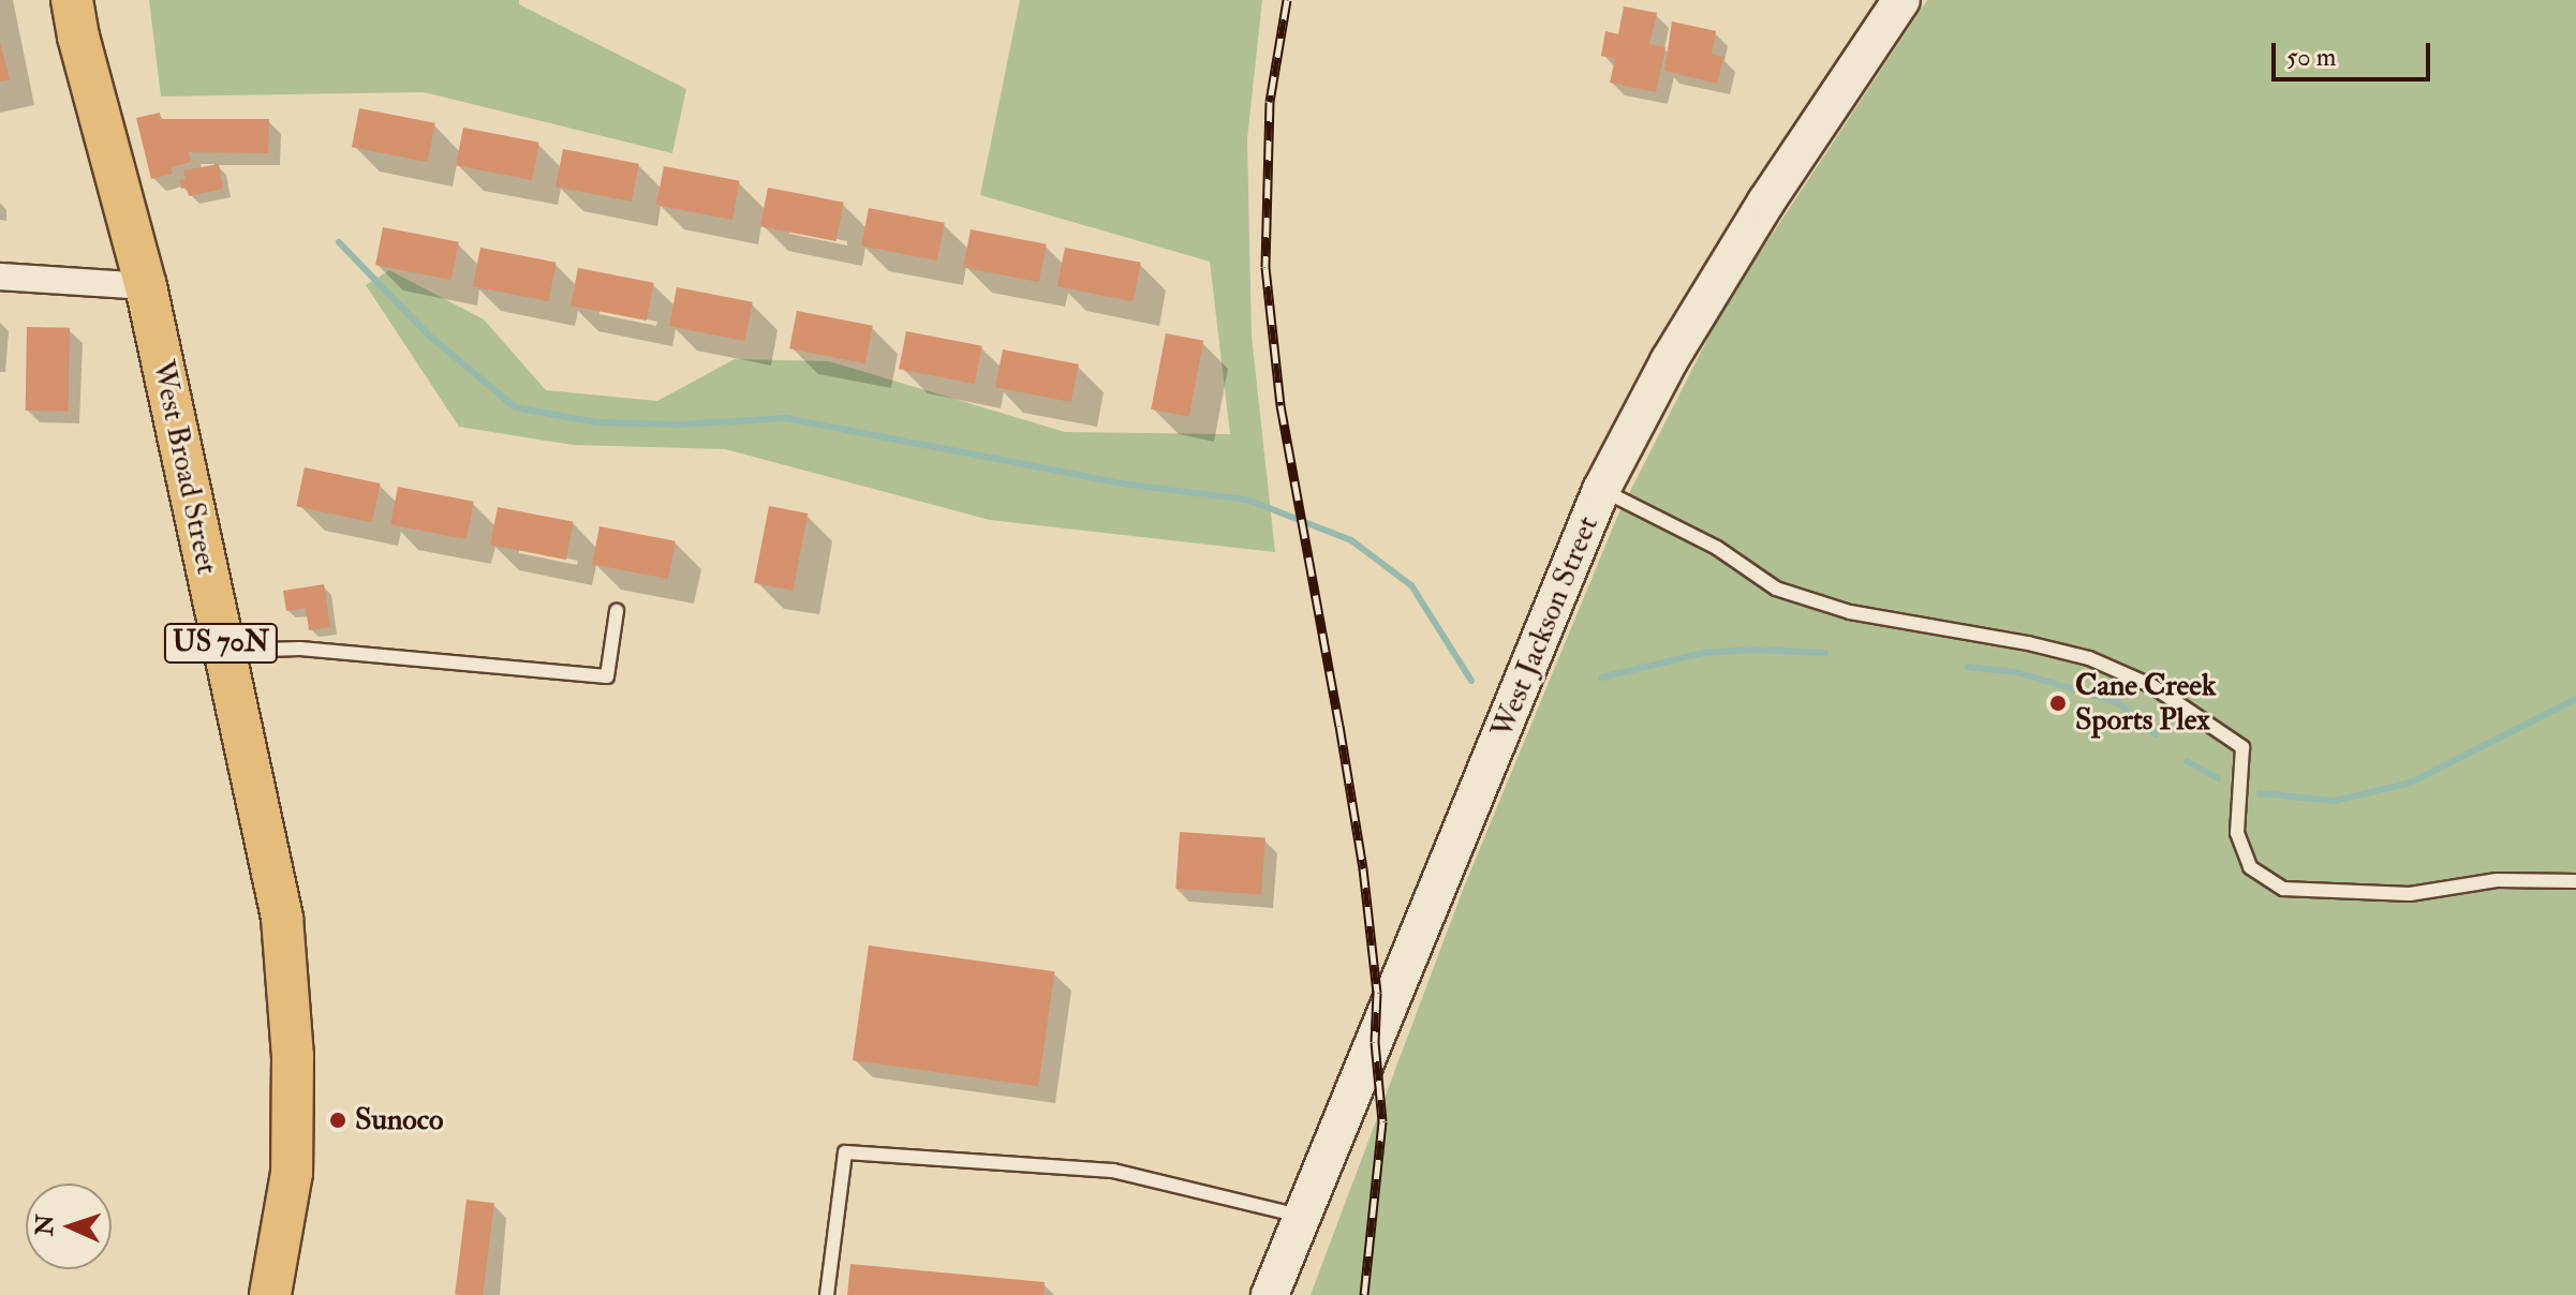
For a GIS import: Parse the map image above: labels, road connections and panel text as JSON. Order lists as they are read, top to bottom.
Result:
{
  "streets": {
    "main road": ["West Broad Street", "US 70N"],
    "street": ["West Jackson Street"]
  },
  "places": ["Cane Creek Sports Plex", "Sunoco"],
  "scale_bar": "50 m",
  "north": "left"
}
